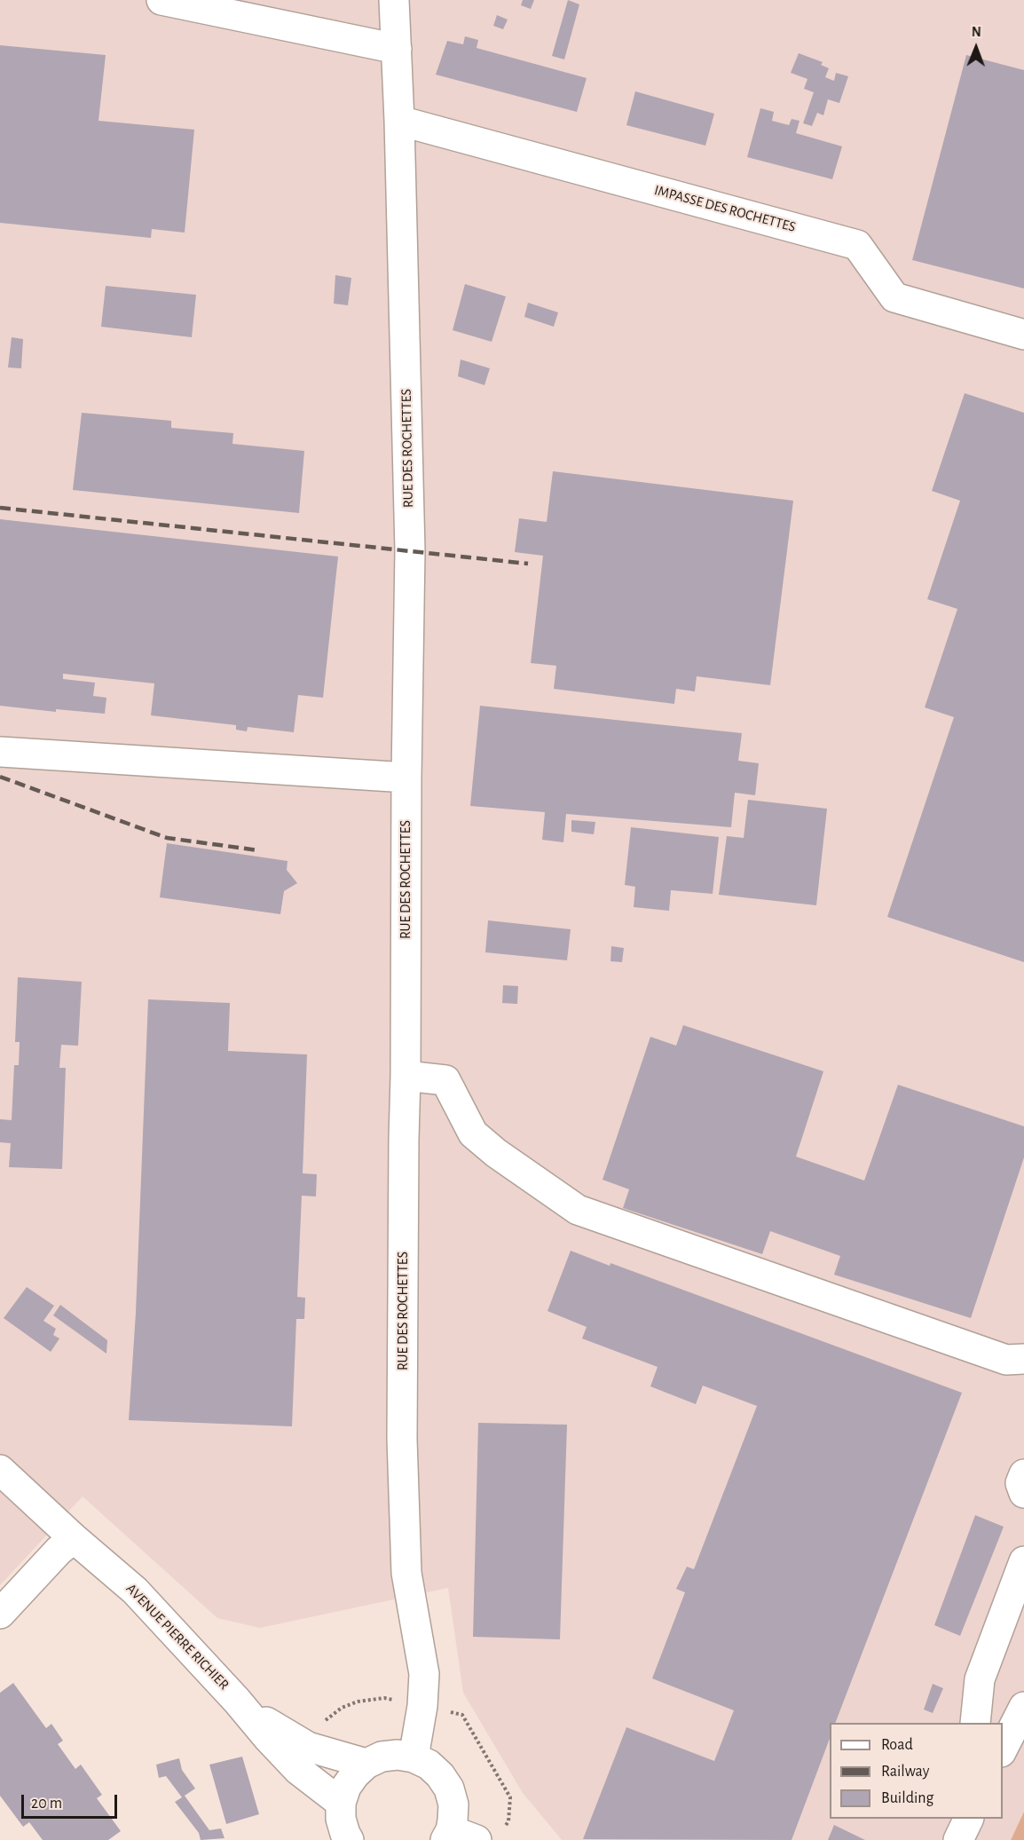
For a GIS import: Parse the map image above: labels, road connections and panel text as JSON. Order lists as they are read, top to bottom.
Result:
{
  "streets": {
    "street": ["IMPASSE DES ROCHETTES", "RUE DES ROCHETTES", "AVENUE PIERRE RICHIER"]
  },
  "crossings": [
    ["IMPASSE DES ROCHETTES", "RUE DES ROCHETTES"]
  ],
  "legend": ["Road", "Railway", "Building"],
  "scale_bar": "20 m",
  "north": "top"
}
